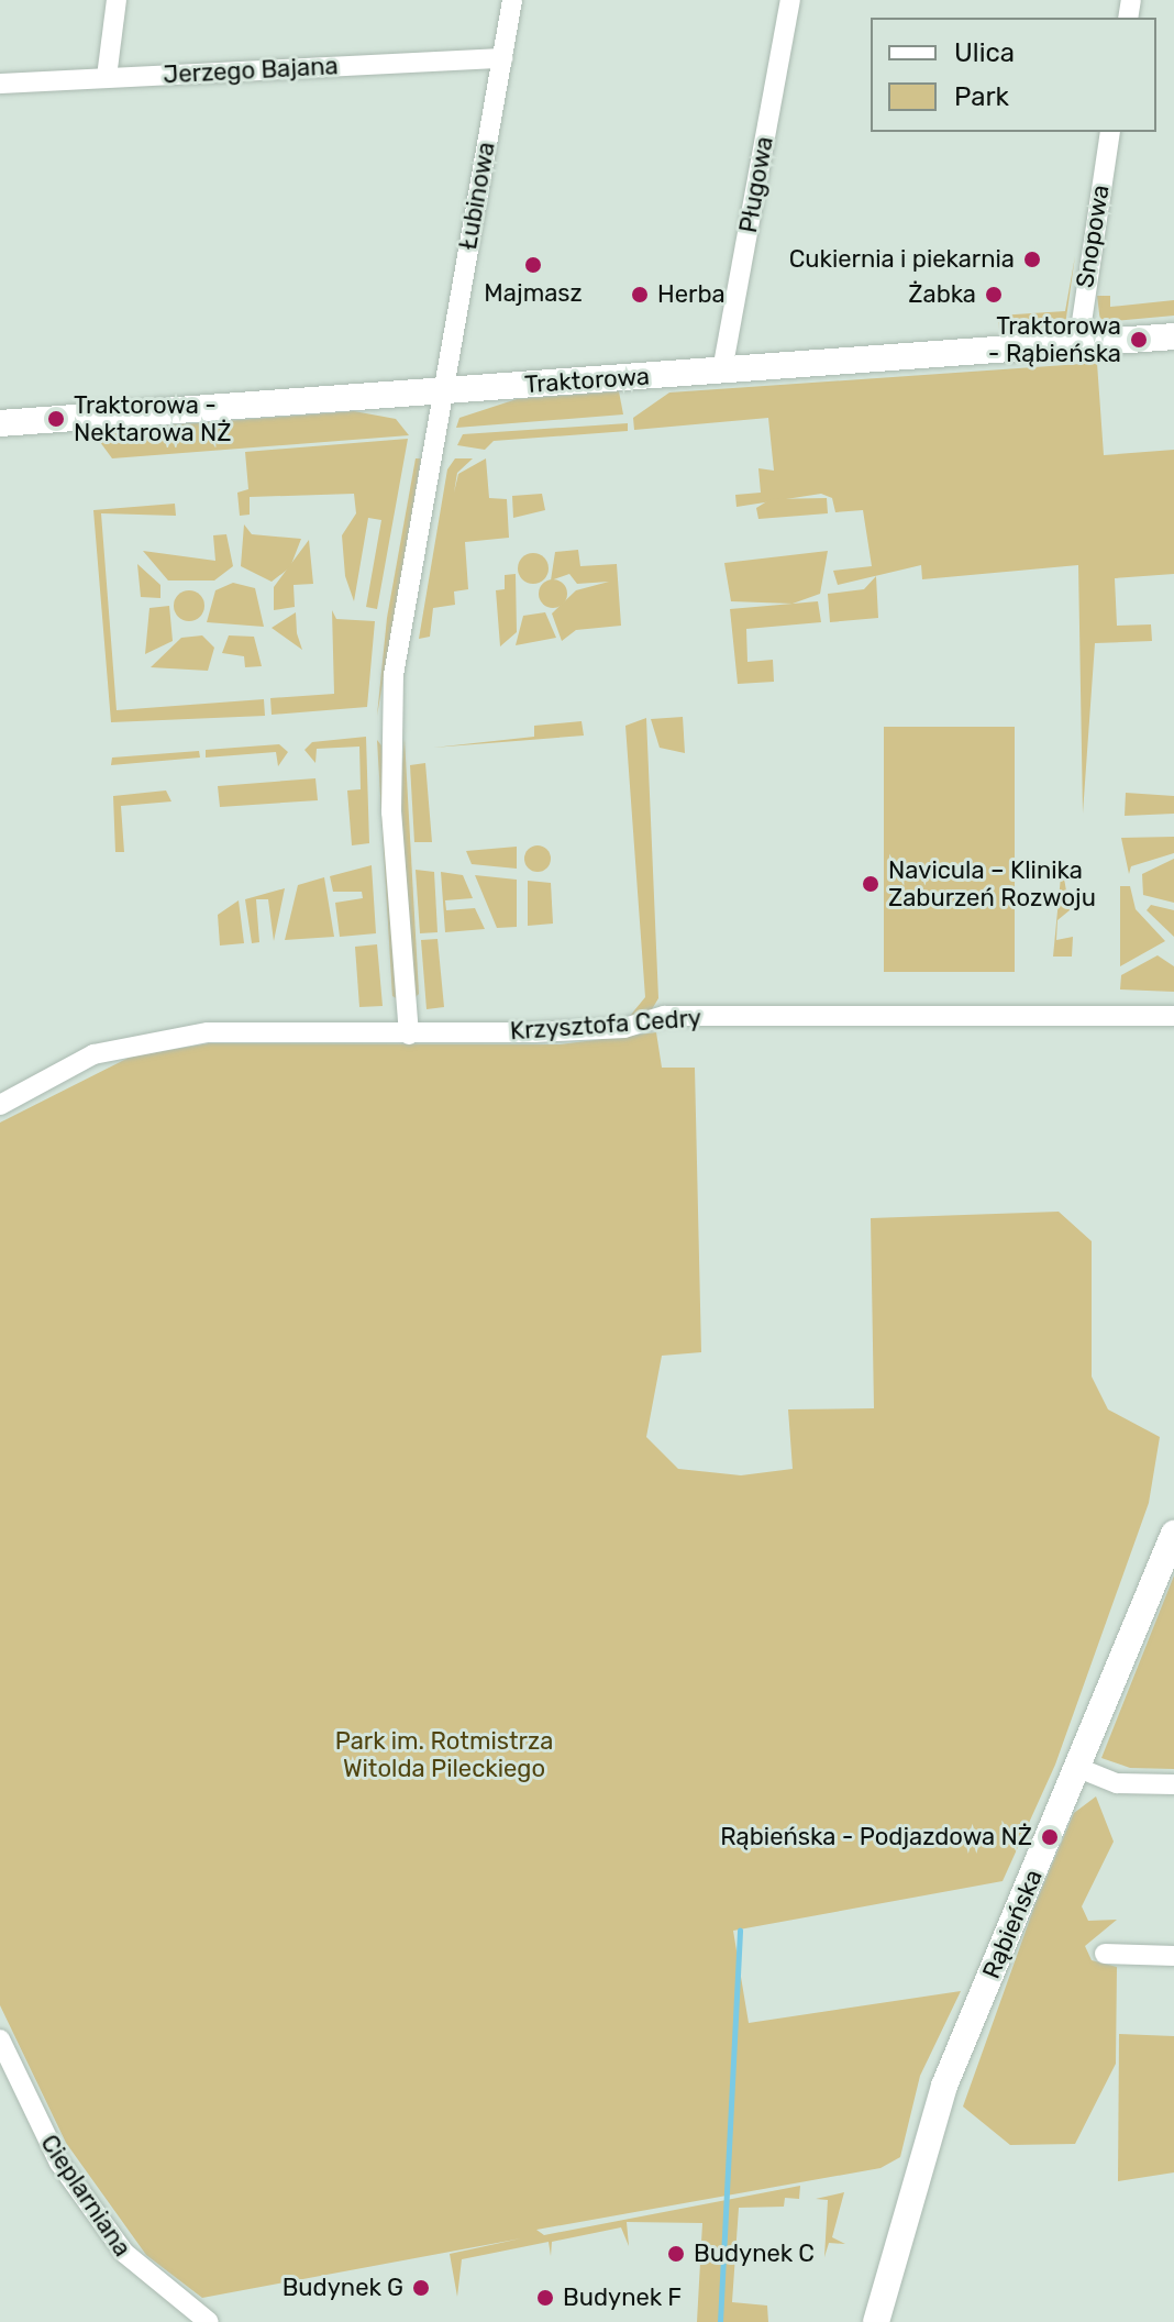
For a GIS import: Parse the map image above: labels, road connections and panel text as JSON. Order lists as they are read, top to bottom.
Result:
{
  "streets": {
    "main road": ["Traktorowa", "Rąbieńska"],
    "street": [
      "Jerzego Bajana",
      "Pługowa",
      "Łubinowa",
      "Snopowa",
      "Krzysztofa Cedry",
      "Cieplarniana"
    ]
  },
  "crossings": [
    ["Jerzego Bajana", "Łubinowa"],
    ["Pługowa", "Traktorowa"],
    ["Łubinowa", "Traktorowa"],
    ["Łubinowa", "Krzysztofa Cedry"],
    ["Snopowa", "Traktorowa"]
  ],
  "parks": ["Park im. Rotmistrza Witolda Pileckiego"],
  "places": [
    "Cukiernia i piekarnia",
    "Majmasz",
    "Herba",
    "Żabka",
    "Traktorowa - Rąbieńska",
    "Traktorowa - Nektarowa NŻ",
    "Navicula – Klinika Zaburzeń Rozwoju",
    "Rąbieńska - Podjazdowa NŻ",
    "Budynek C",
    "Budynek G",
    "Budynek F"
  ],
  "legend": ["Ulica", "Park"]
}
